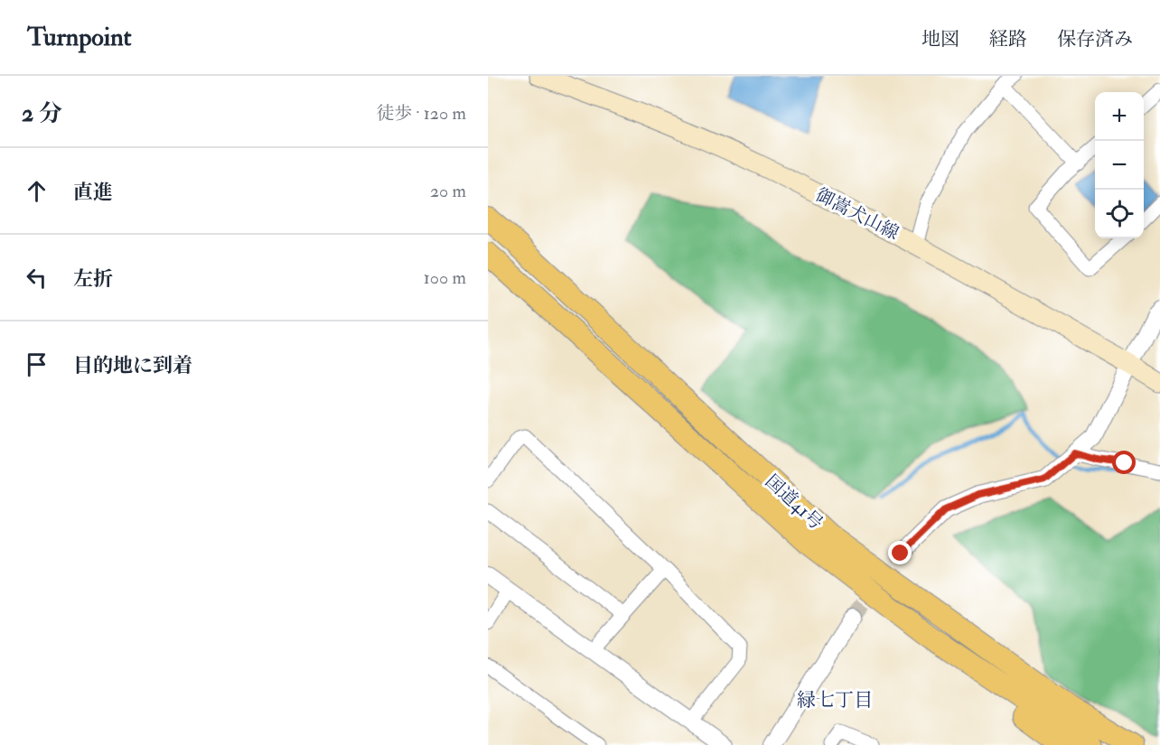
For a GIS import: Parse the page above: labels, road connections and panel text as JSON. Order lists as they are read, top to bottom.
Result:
{
  "streets": {
    "highway": ["国道41号"],
    "main road": ["御嵩犬山線"]
  },
  "districts": ["緑七丁目"],
  "page": {
    "header": "Turnpoint",
    "nav": ["地図", "経路", "保存済み"],
    "heading": ["2 分", "徒歩 · 120 m"],
    "map_buttons": ["+", "−"],
    "list": [
      ["直進", "20 m"],
      ["左折", "100 m"],
      "目的地に到着"
    ]
  }
}
